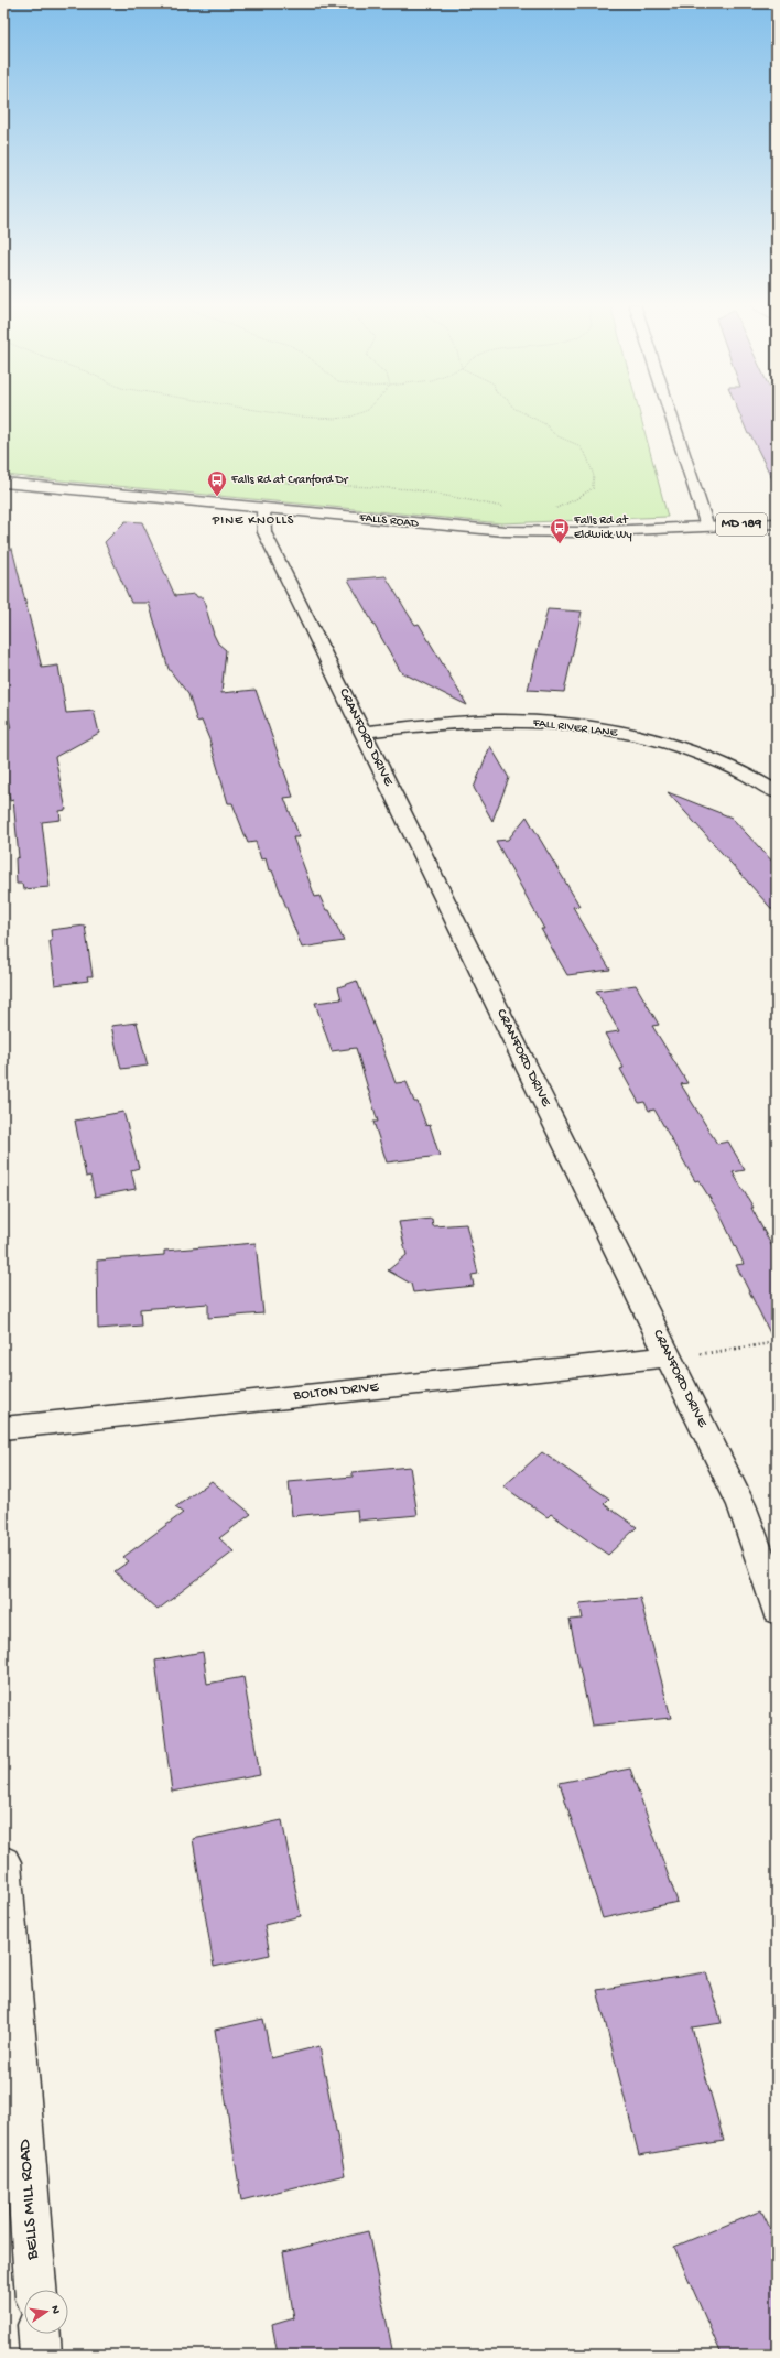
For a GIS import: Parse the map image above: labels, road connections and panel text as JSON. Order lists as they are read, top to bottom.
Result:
{
  "streets": {
    "street": [
      "FALLS ROAD",
      "MD 189",
      "FALL RIVER LANE",
      "CRANFORD DRIVE",
      "BOLTON DRIVE",
      "BELLS MILL ROAD"
    ]
  },
  "crossings": [
    ["FALLS ROAD", "CRANFORD DRIVE"],
    ["FALL RIVER LANE", "CRANFORD DRIVE"],
    ["CRANFORD DRIVE", "BOLTON DRIVE"]
  ],
  "districts": ["PINE KNOLLS"],
  "places": {
    "bus stop": ["Falls Rd at Cranford Dr", "Falls Rd at Eldwick Wy"]
  },
  "north": "right"
}
